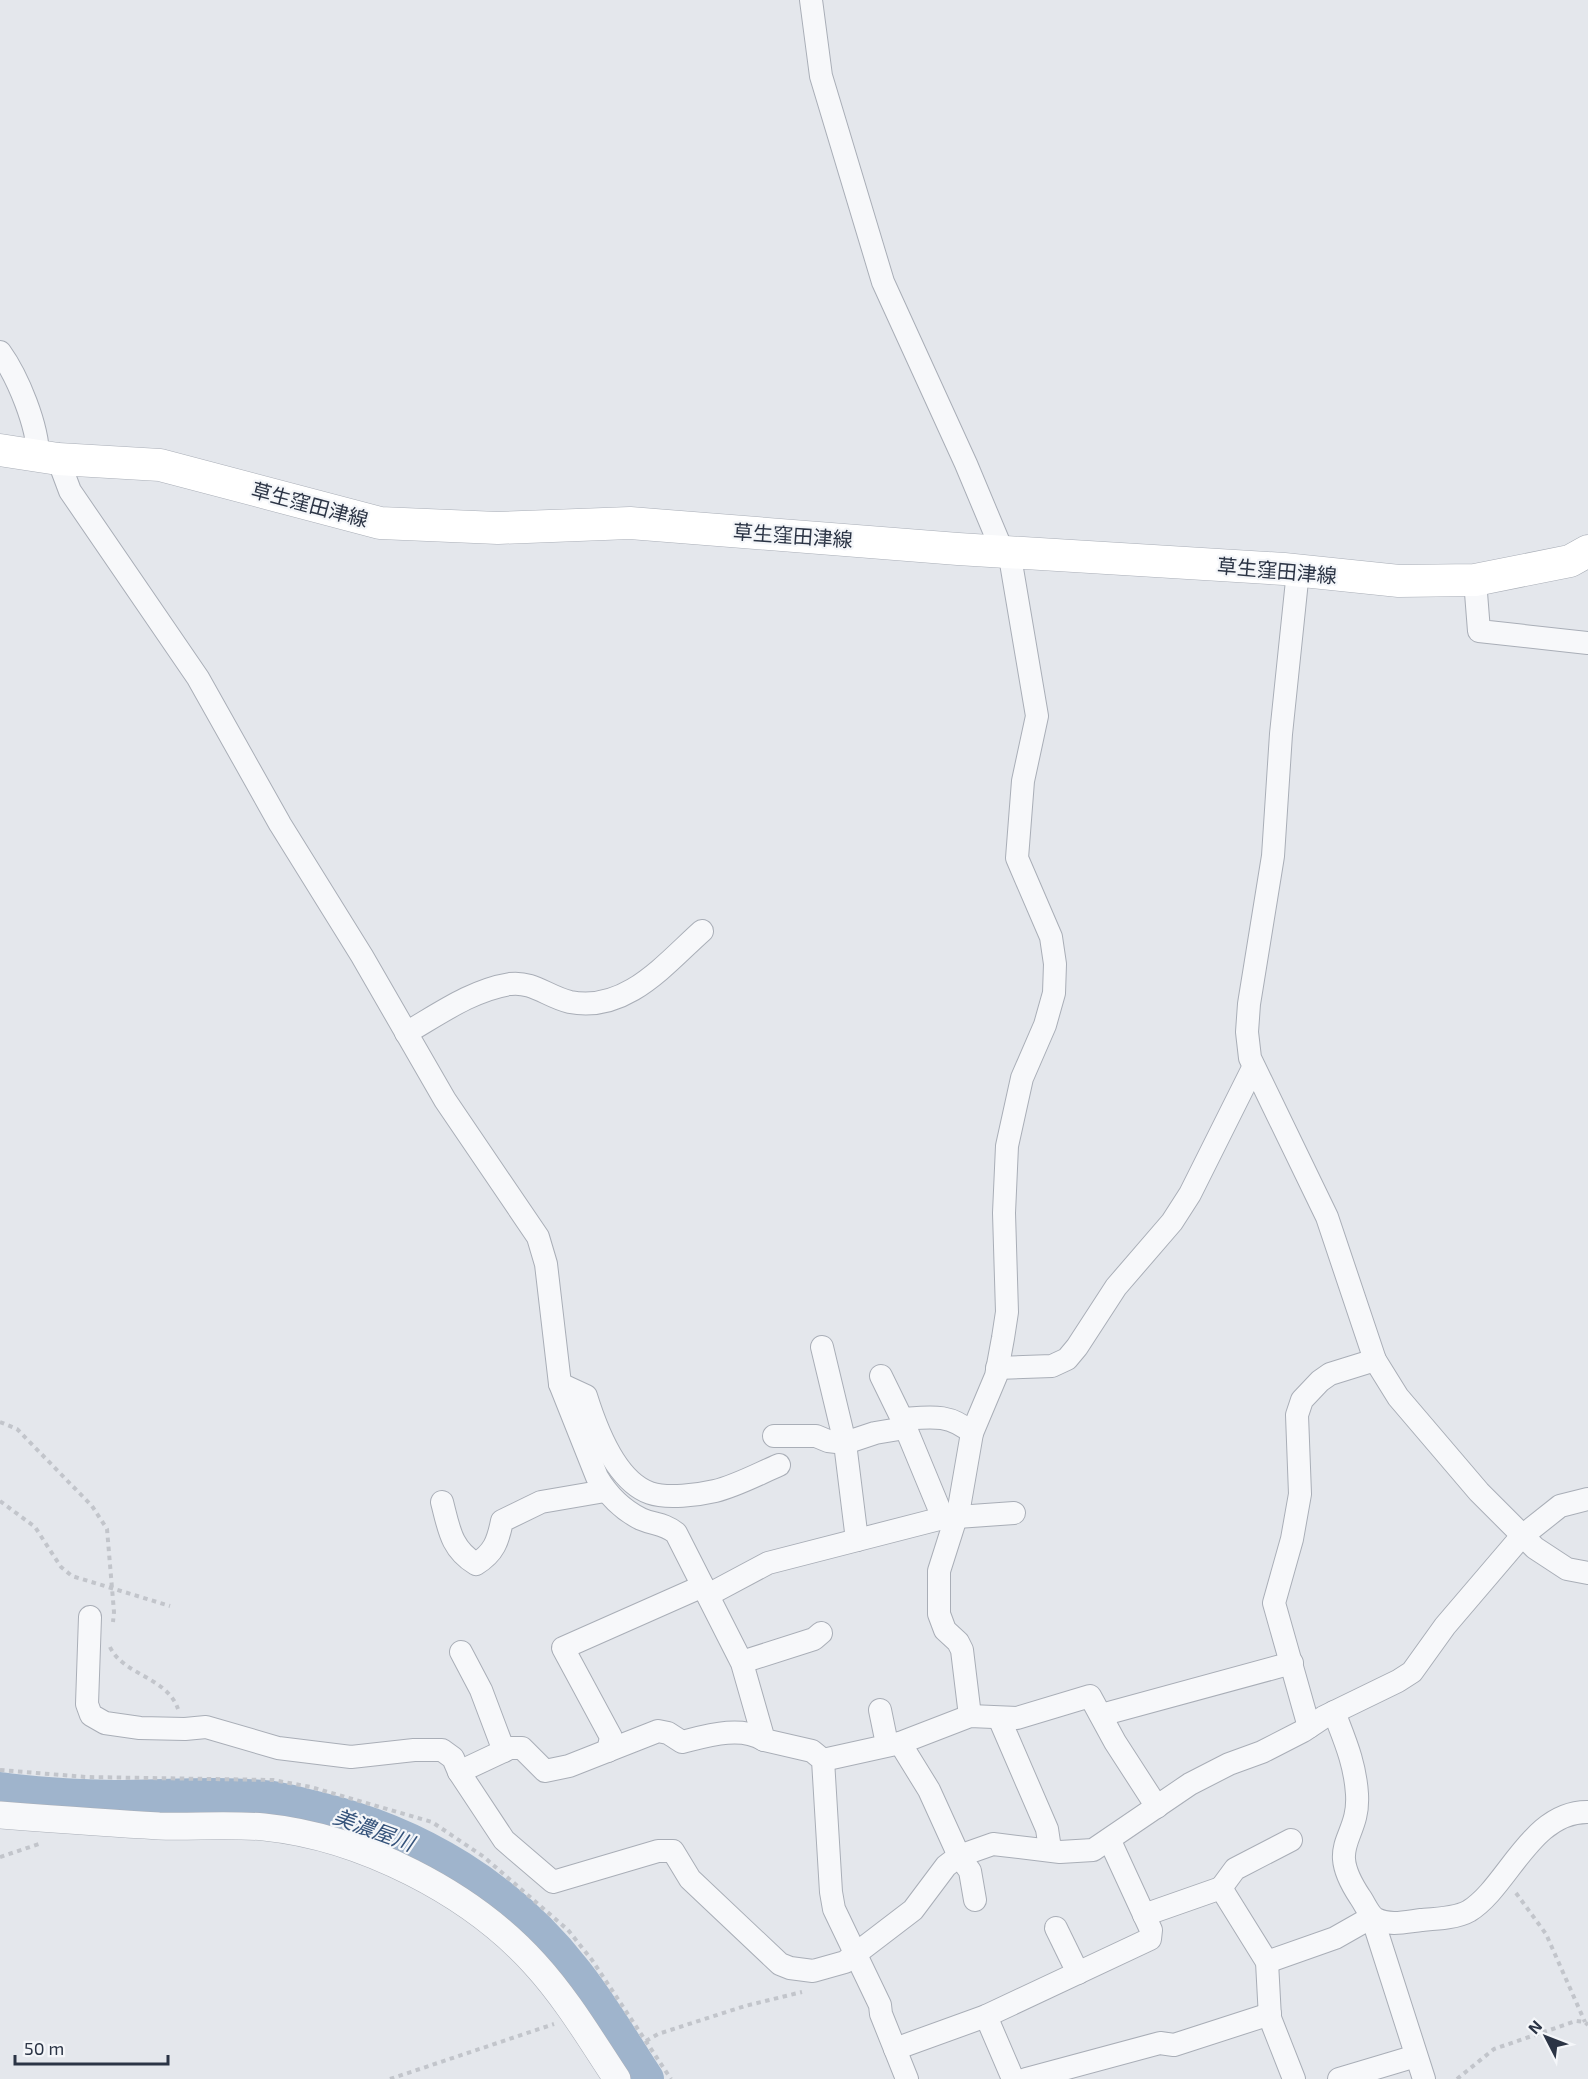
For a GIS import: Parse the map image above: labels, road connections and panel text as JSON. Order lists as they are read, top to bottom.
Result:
{
  "streets": {
    "main road": ["草生窪田津線"]
  },
  "water": ["美濃屋川"],
  "scale_bar": "50 m",
  "north": "top left"
}
